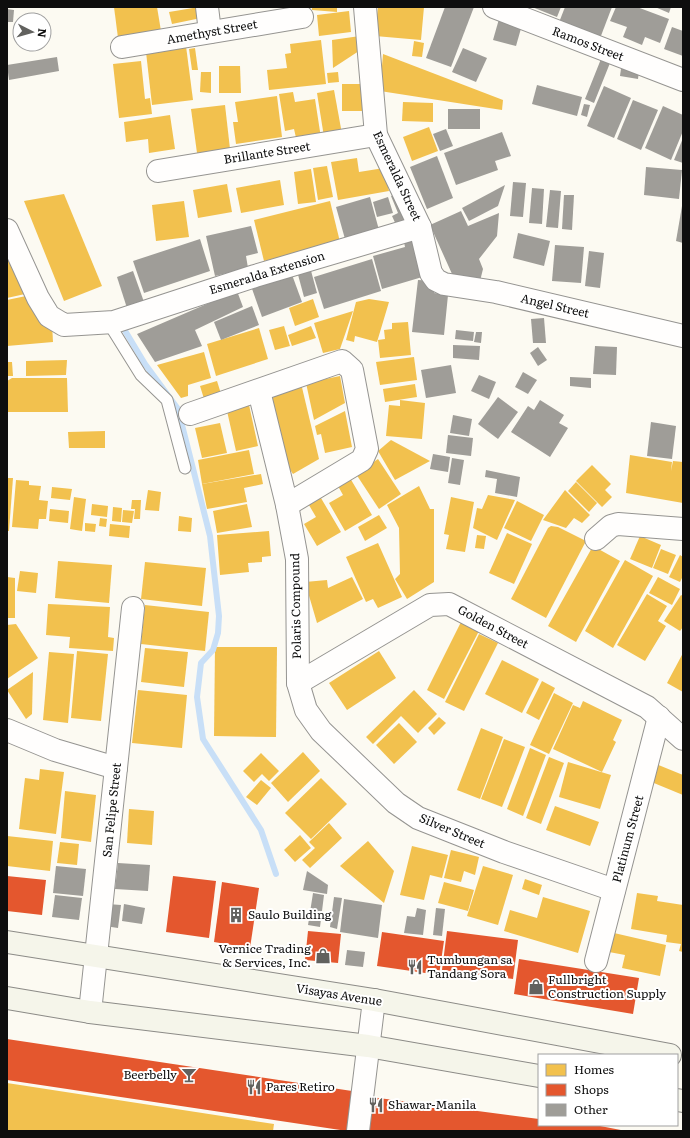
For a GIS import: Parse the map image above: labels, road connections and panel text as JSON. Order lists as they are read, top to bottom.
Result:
{
  "streets": {
    "main road": ["Visayas Avenue"],
    "street": [
      "Amethyst Street",
      "Ramos Street",
      "Brillante Street",
      "Esmeralda Street",
      "Esmeralda Extension",
      "Angel Street",
      "Polaris Compound",
      "Golden Street",
      "San Felipe Street",
      "Silver Street",
      "Platinum Street"
    ]
  },
  "crossings": [
    ["Brillante Street", "Esmeralda Street"],
    ["Esmeralda Street", "Esmeralda Extension"],
    ["Esmeralda Street", "Angel Street"],
    ["Polaris Compound", "Golden Street"],
    ["Polaris Compound", "Silver Street"],
    ["Golden Street", "Silver Street"],
    ["Golden Street", "Platinum Street"],
    ["San Felipe Street", "Visayas Avenue"],
    ["Silver Street", "Platinum Street"]
  ],
  "places": {
    "building": ["Saulo Building"],
    "shop": ["Vernice Trading & Services, Inc.", "Fullbright Construction Supply"],
    "restaurant": ["Tumbungan sa Tandang Sora", "Pares Retiro", "Shawar-Manila"],
    "bar": ["Beerbelly"]
  },
  "legend": ["Homes", "Shops", "Other"],
  "north": "right"
}
